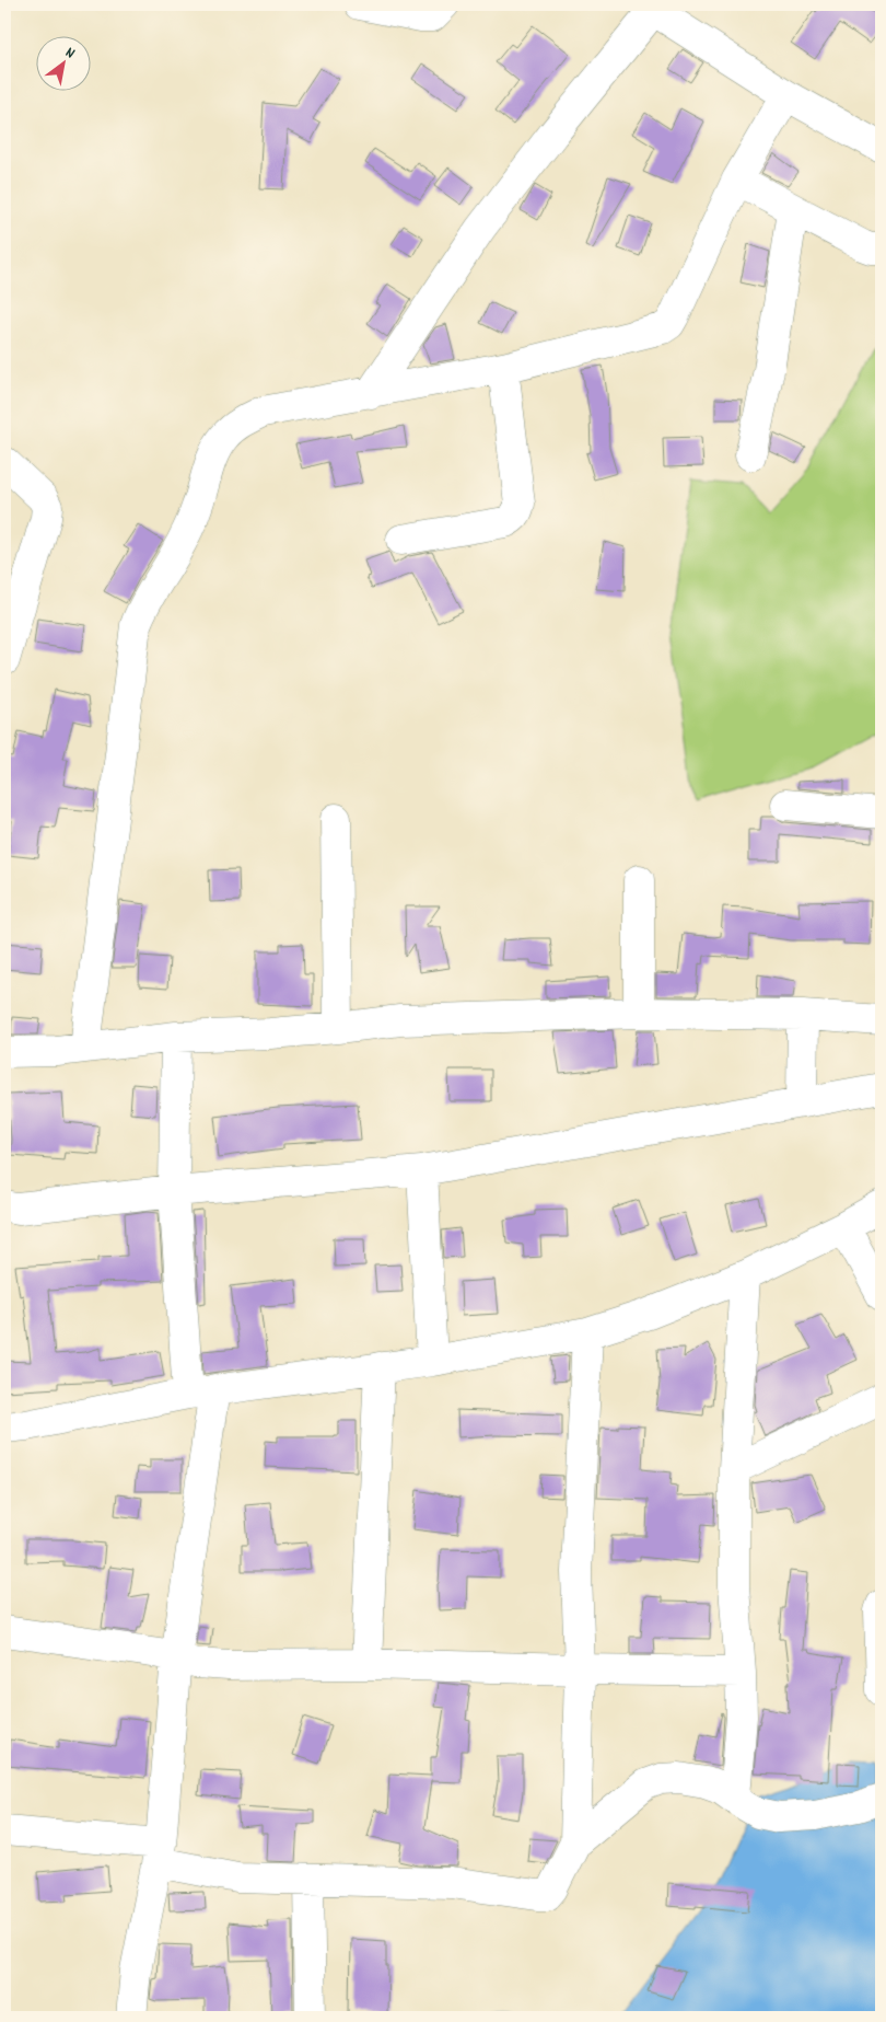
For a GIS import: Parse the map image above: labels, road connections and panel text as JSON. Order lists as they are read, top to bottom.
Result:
{
  "north": "top right"
}
